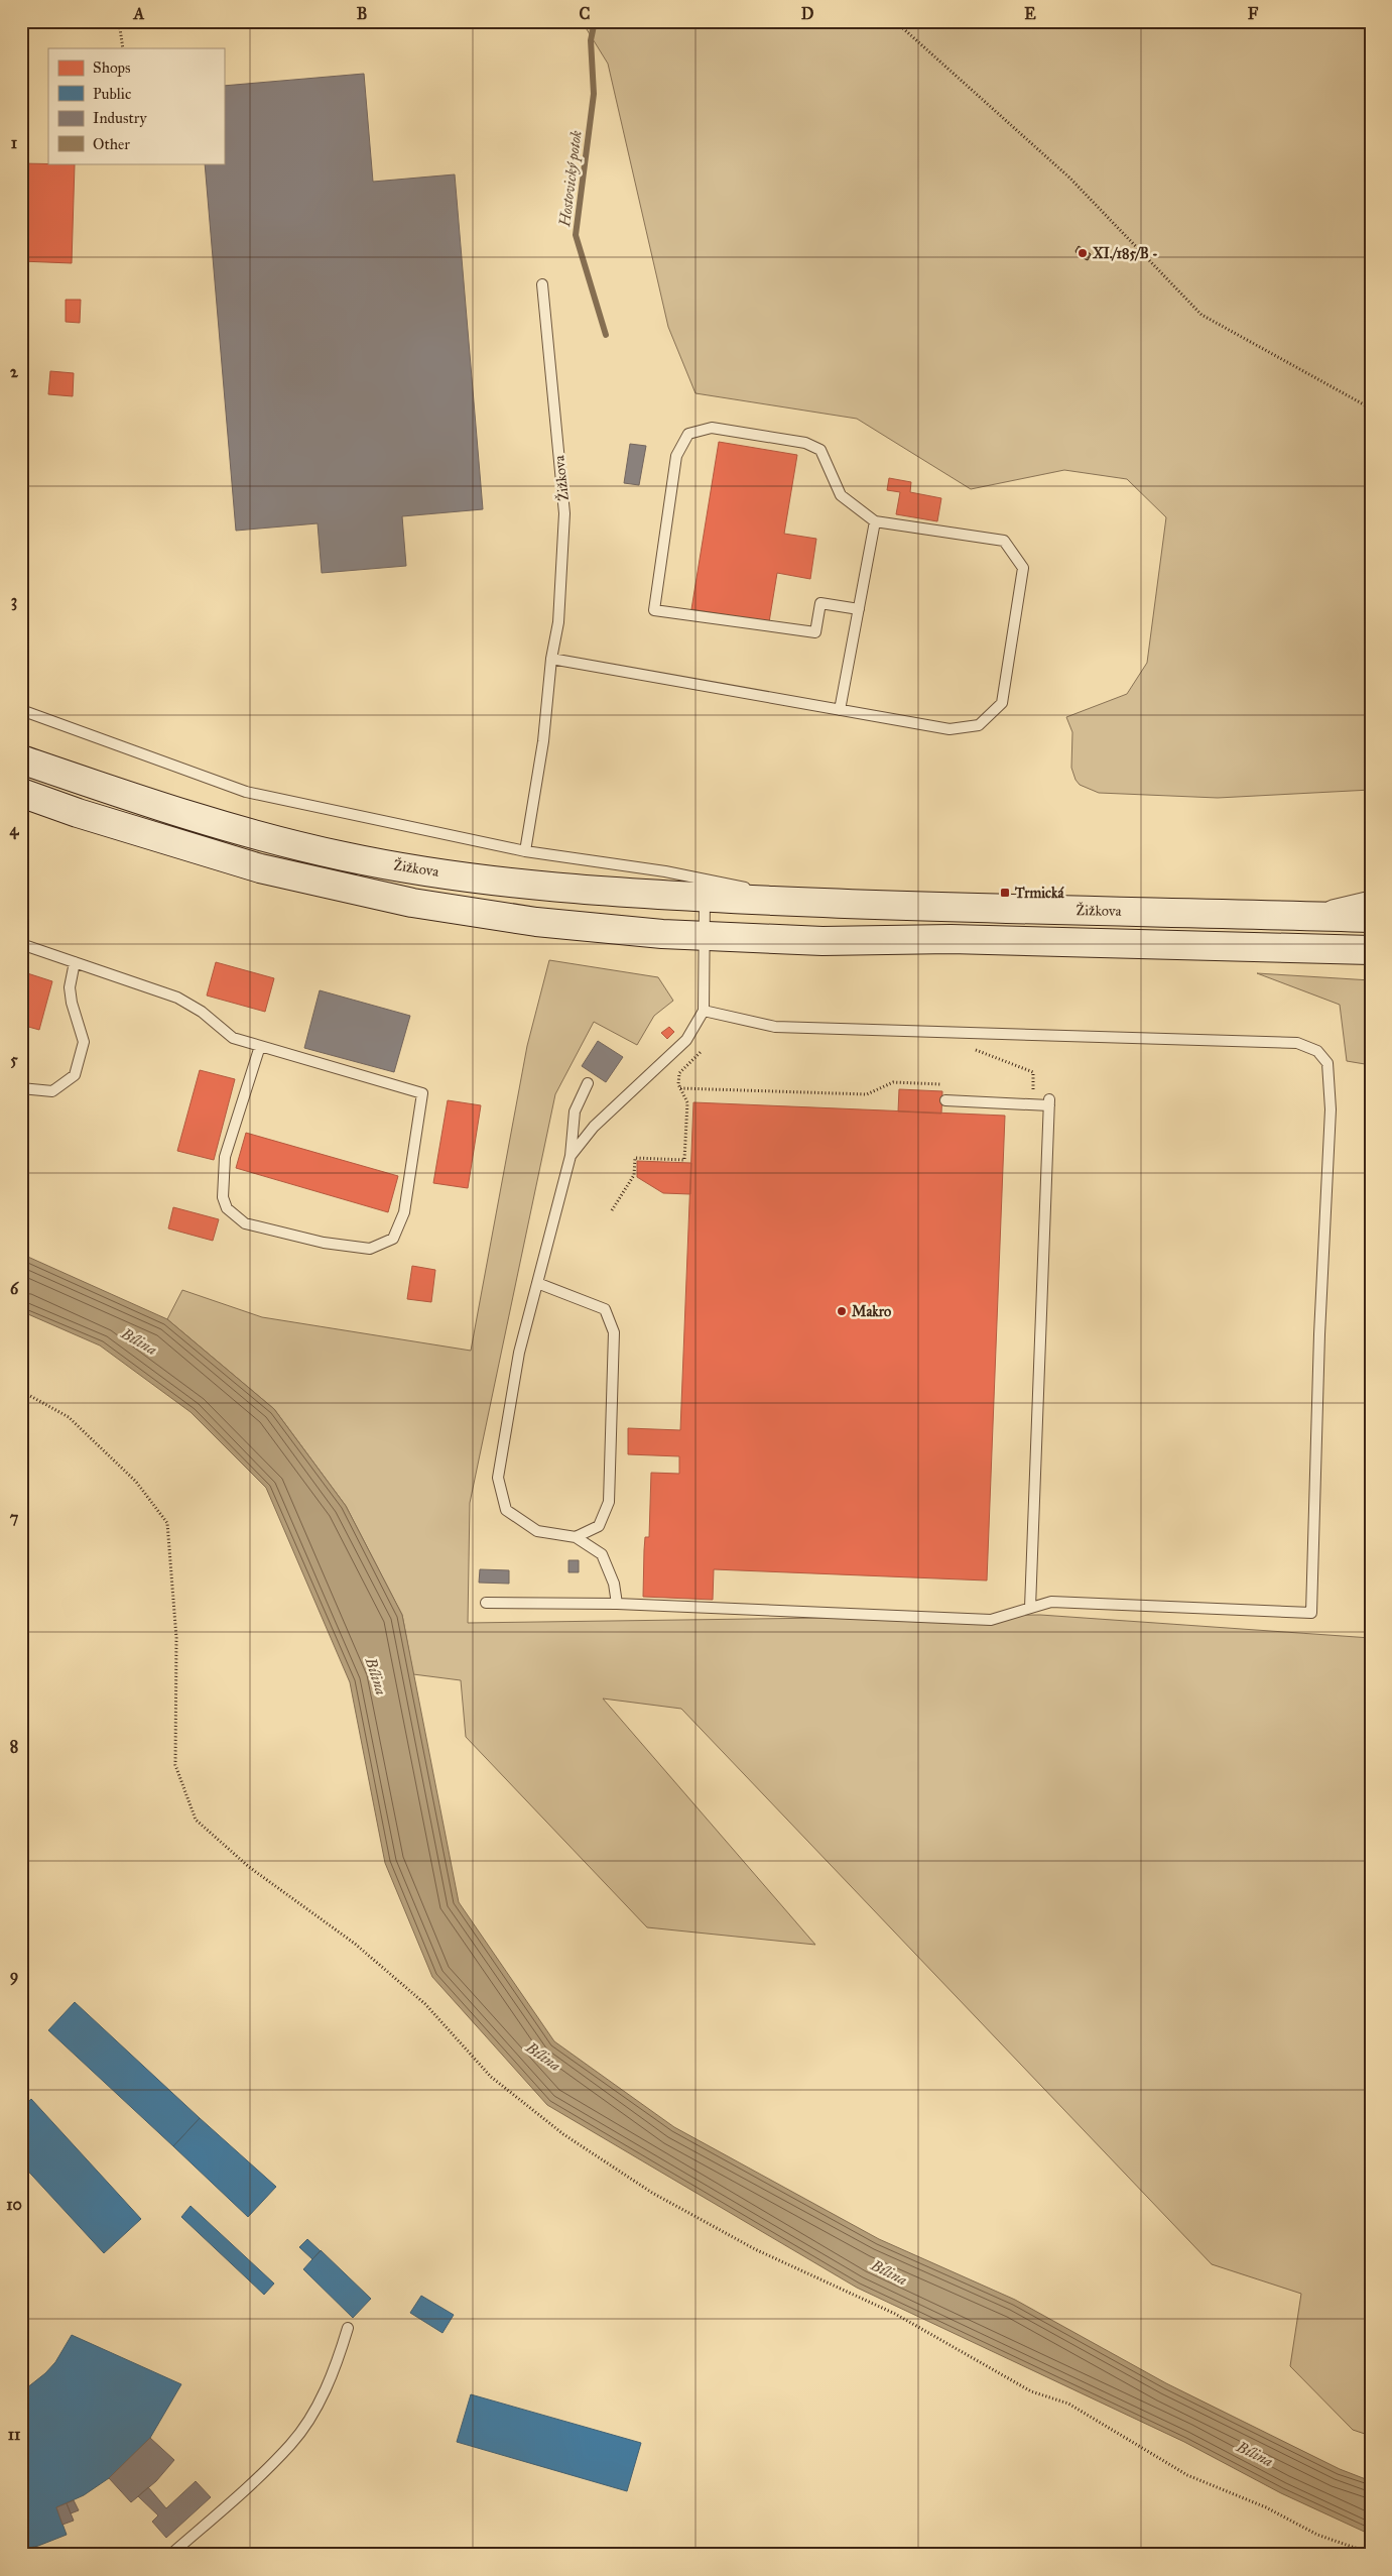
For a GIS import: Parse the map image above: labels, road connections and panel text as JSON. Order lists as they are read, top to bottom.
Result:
{
  "streets": {
    "main road": ["Žižkova"]
  },
  "water": ["Hostovický potok", "Bílina"],
  "places": {
    "other": ["XI./185/B -", "Makro"],
    "transit": ["Trmická"]
  },
  "legend": [
    "Shops",
    "Public",
    "Industry",
    "Other"
  ],
  "grid": {
    "columns": [
      "A",
      "B",
      "C",
      "D",
      "E",
      "F"
    ],
    "rows": [
      "1",
      "2",
      "3",
      "4",
      "5",
      "6",
      "7",
      "8",
      "9",
      "10",
      "11"
    ]
  }
}
